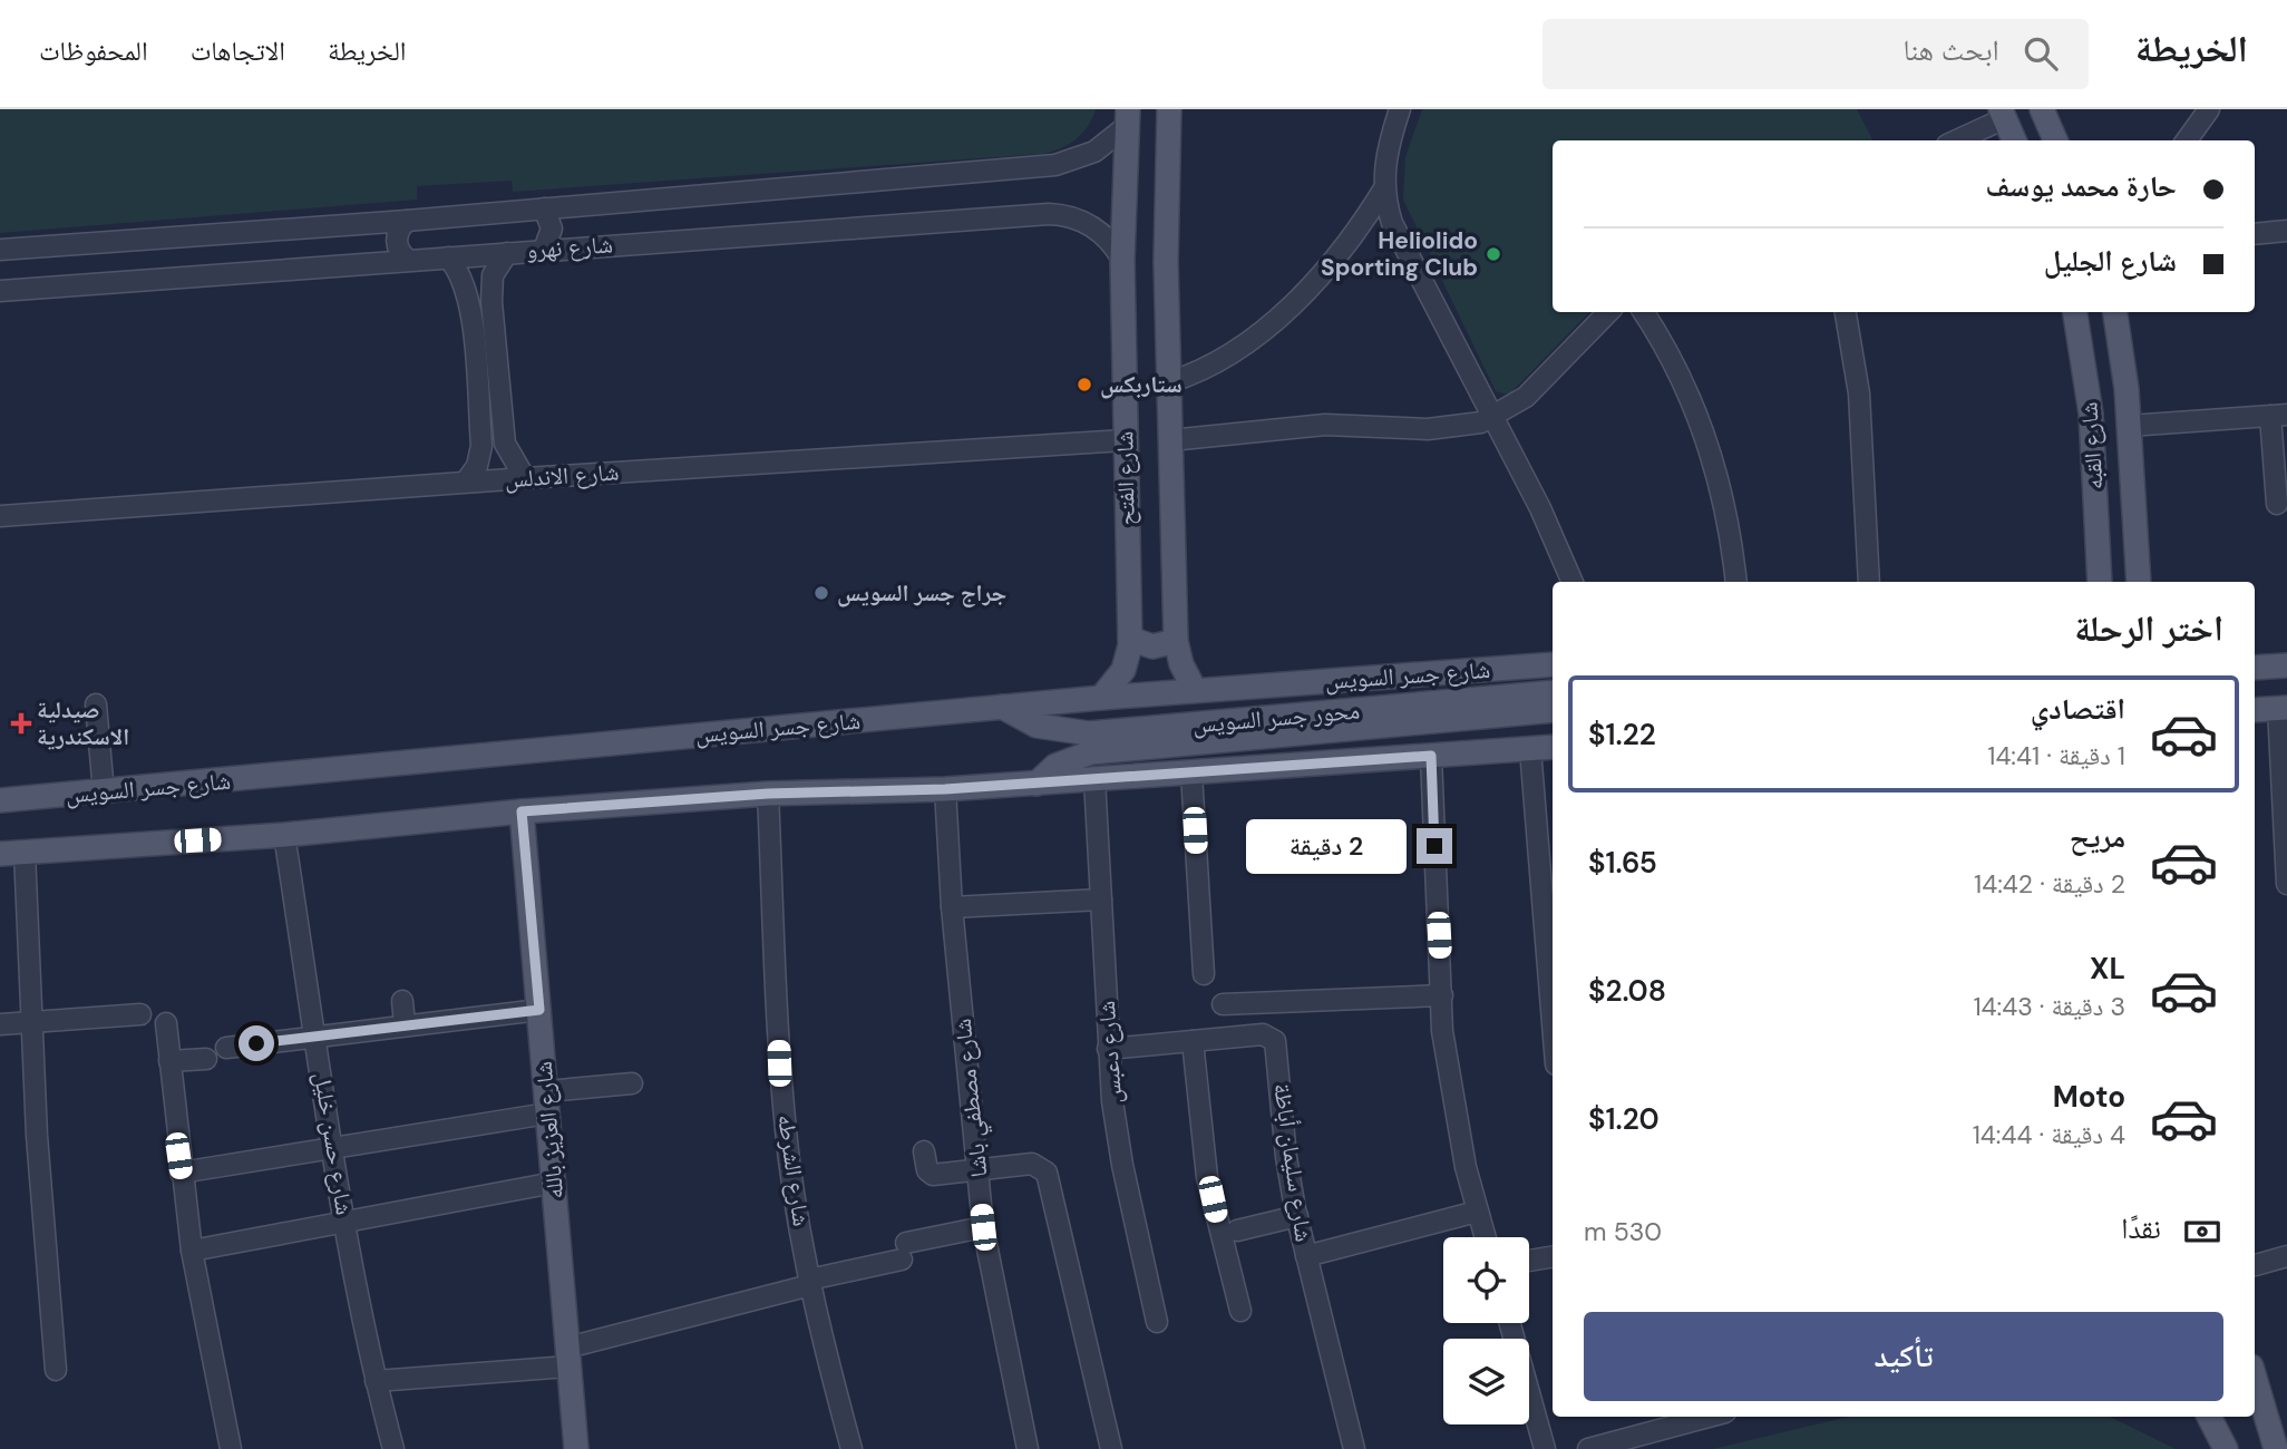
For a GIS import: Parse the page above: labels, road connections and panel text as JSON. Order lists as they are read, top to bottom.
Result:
{
  "streets": {
    "main road": [
      "شارع القبه",
      "شارع الفتح",
      "شارع جسر السويس",
      "محور جسر السويس",
      "شارع العزيز بالله"
    ],
    "street": [
      "شارع نهرو",
      "شارع الاندلس",
      "شارع دعبس",
      "شارع مصطفي باشا",
      "شارع حسن خليل",
      "شارع سليمان أباظة",
      "شارع الشرطه"
    ]
  },
  "crossings": [
    ["شارع نهرو", "شارع الفتح"],
    ["شارع الاندلس", "شارع الفتح"],
    ["شارع الفتح", "شارع جسر السويس"],
    ["شارع جسر السويس", "محور جسر السويس"],
    ["شارع دعبس", "شارع سليمان أباظة"]
  ],
  "places": {
    "other": ["Heliolido Sporting Club", "ستاربكس", "جراج جسر السويس"],
    "health": ["صيدلية الاسكندرية"]
  },
  "page": {
    "header": "الخريطة",
    "search": "ابحث هنا",
    "nav": ["الخريطة", "الاتجاهات", "المحفوظات"],
    "banner": ["حارة محمد يوسف", "شارع الجليل"],
    "heading": "اختر الرحلة",
    "list": [
      {
        "name": "اقتصادي",
        "note": "1 دقيقة · 14:41",
        "value": "$1.22"
      },
      {
        "name": "مريح",
        "note": "2 دقيقة · 14:42",
        "value": "$1.65"
      },
      {
        "name": "XL",
        "note": "3 دقيقة · 14:43",
        "value": "$2.08"
      },
      {
        "name": "Moto",
        "note": "4 دقيقة · 14:44",
        "value": "$1.20"
      }
    ],
    "bubble": "2 دقيقة",
    "pay": ["نقدًا", "530 m"],
    "buttons": "تأكيد"
  }
}
